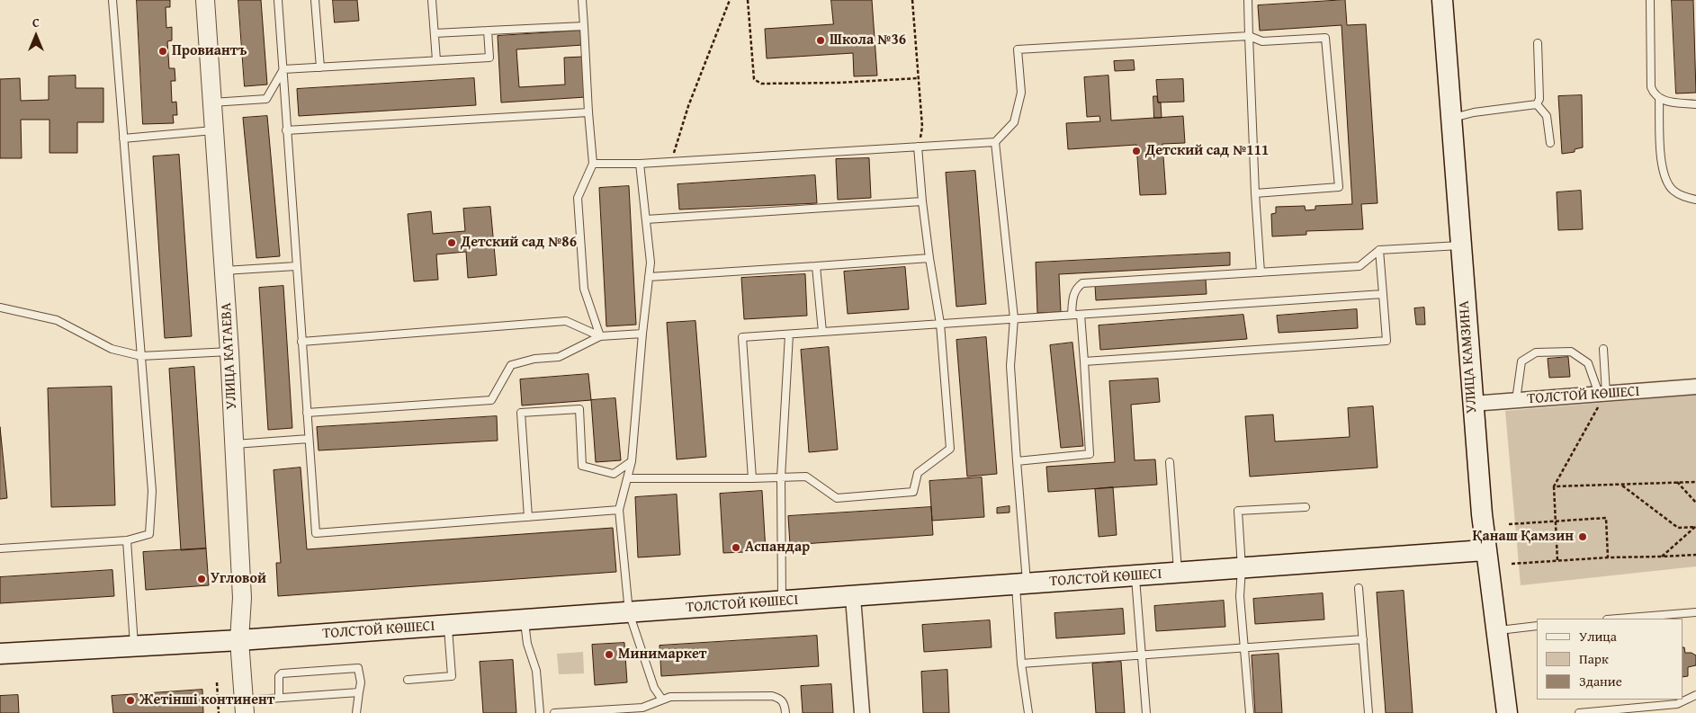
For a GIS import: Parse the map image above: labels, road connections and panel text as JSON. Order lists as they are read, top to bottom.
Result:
{
  "streets": {
    "main road": ["УЛИЦА КАМЗИНА", "ТОЛСТОЙ КӨШЕСІ"],
    "street": ["УЛИЦА КАТАЕВА"]
  },
  "crossings": [
    ["УЛИЦА КАТАЕВА", "ТОЛСТОЙ КӨШЕСІ"],
    ["УЛИЦА КАМЗИНА", "ТОЛСТОЙ КӨШЕСІ"]
  ],
  "places": [
    "Школа №36",
    "Провиантъ",
    "Детский сад №111",
    "Детский сад №86",
    "Қанаш Қамзин",
    "Аспандар",
    "Угловой",
    "Минимаркет",
    "Жетінші континент"
  ],
  "legend": ["Улица", "Парк", "Здание"],
  "north": "top"
}
